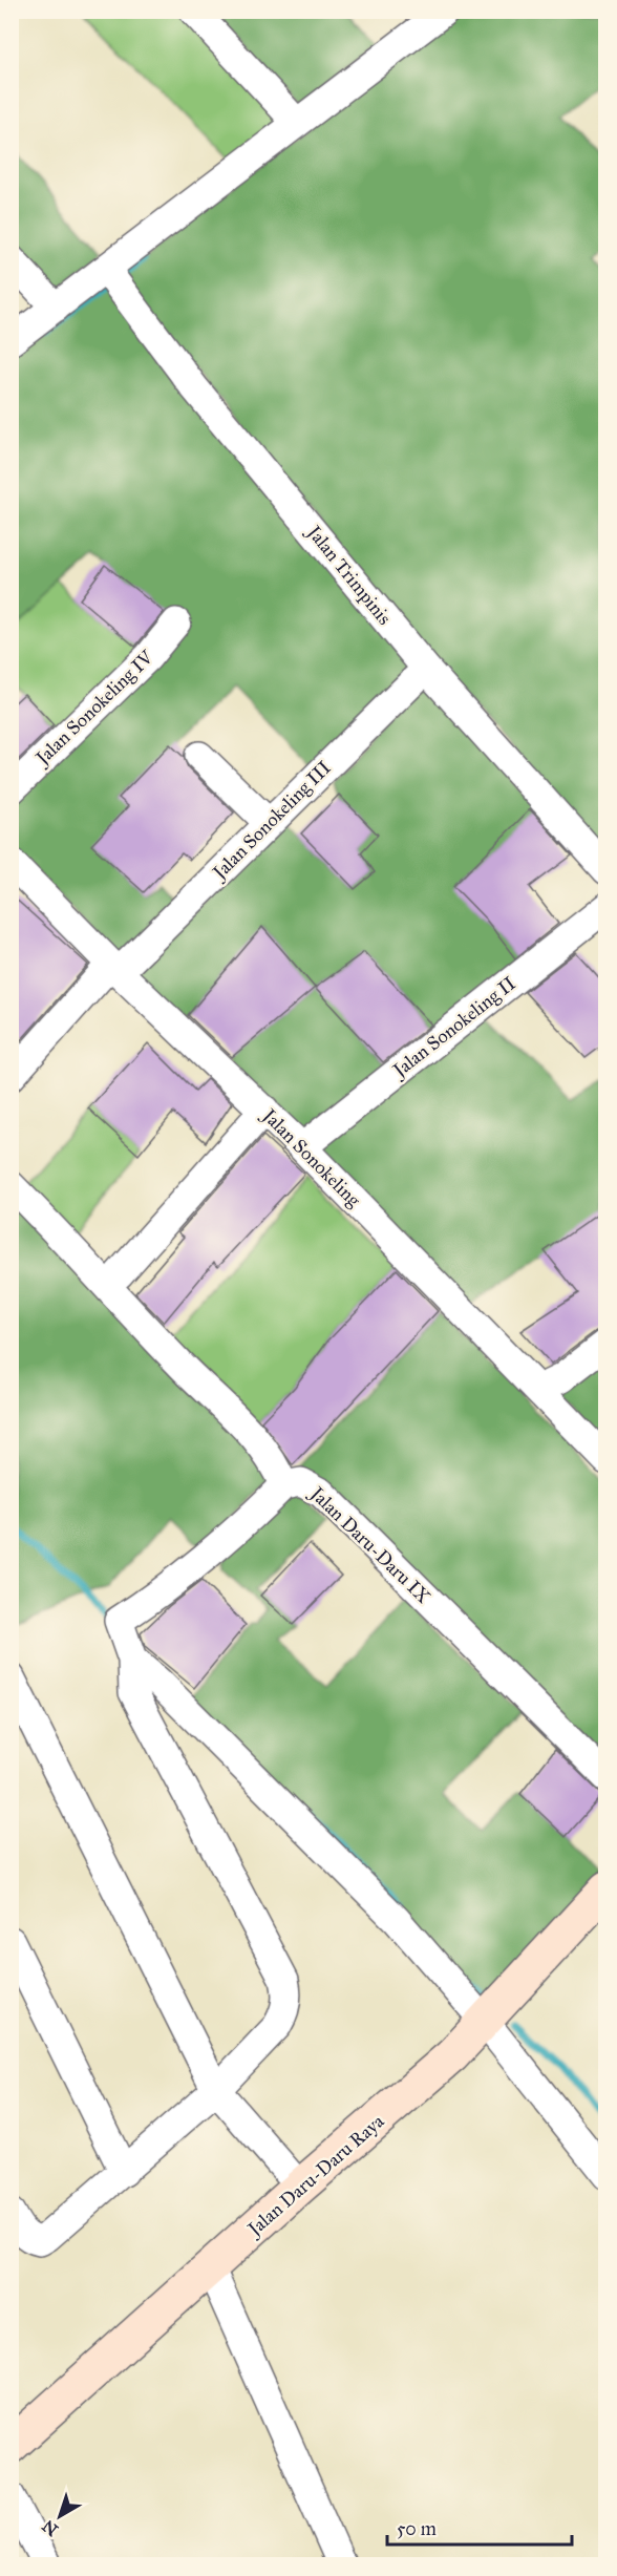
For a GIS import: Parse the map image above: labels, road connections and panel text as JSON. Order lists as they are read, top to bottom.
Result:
{
  "streets": {
    "main road": ["Jalan Daru-Daru Raya"],
    "street": [
      "Jalan Trimpinis",
      "Jalan Sonokeling IV",
      "Jalan Sonokeling III",
      "Jalan Sonokeling II",
      "Jalan Sonokeling",
      "Jalan Daru-Daru IX"
    ]
  },
  "crossings": [
    ["Jalan Trimpinis", "Jalan Sonokeling III"],
    ["Jalan Sonokeling III", "Jalan Sonokeling"],
    ["Jalan Sonokeling II", "Jalan Sonokeling"]
  ],
  "scale_bar": "50 m",
  "north": "bottom left"
}
